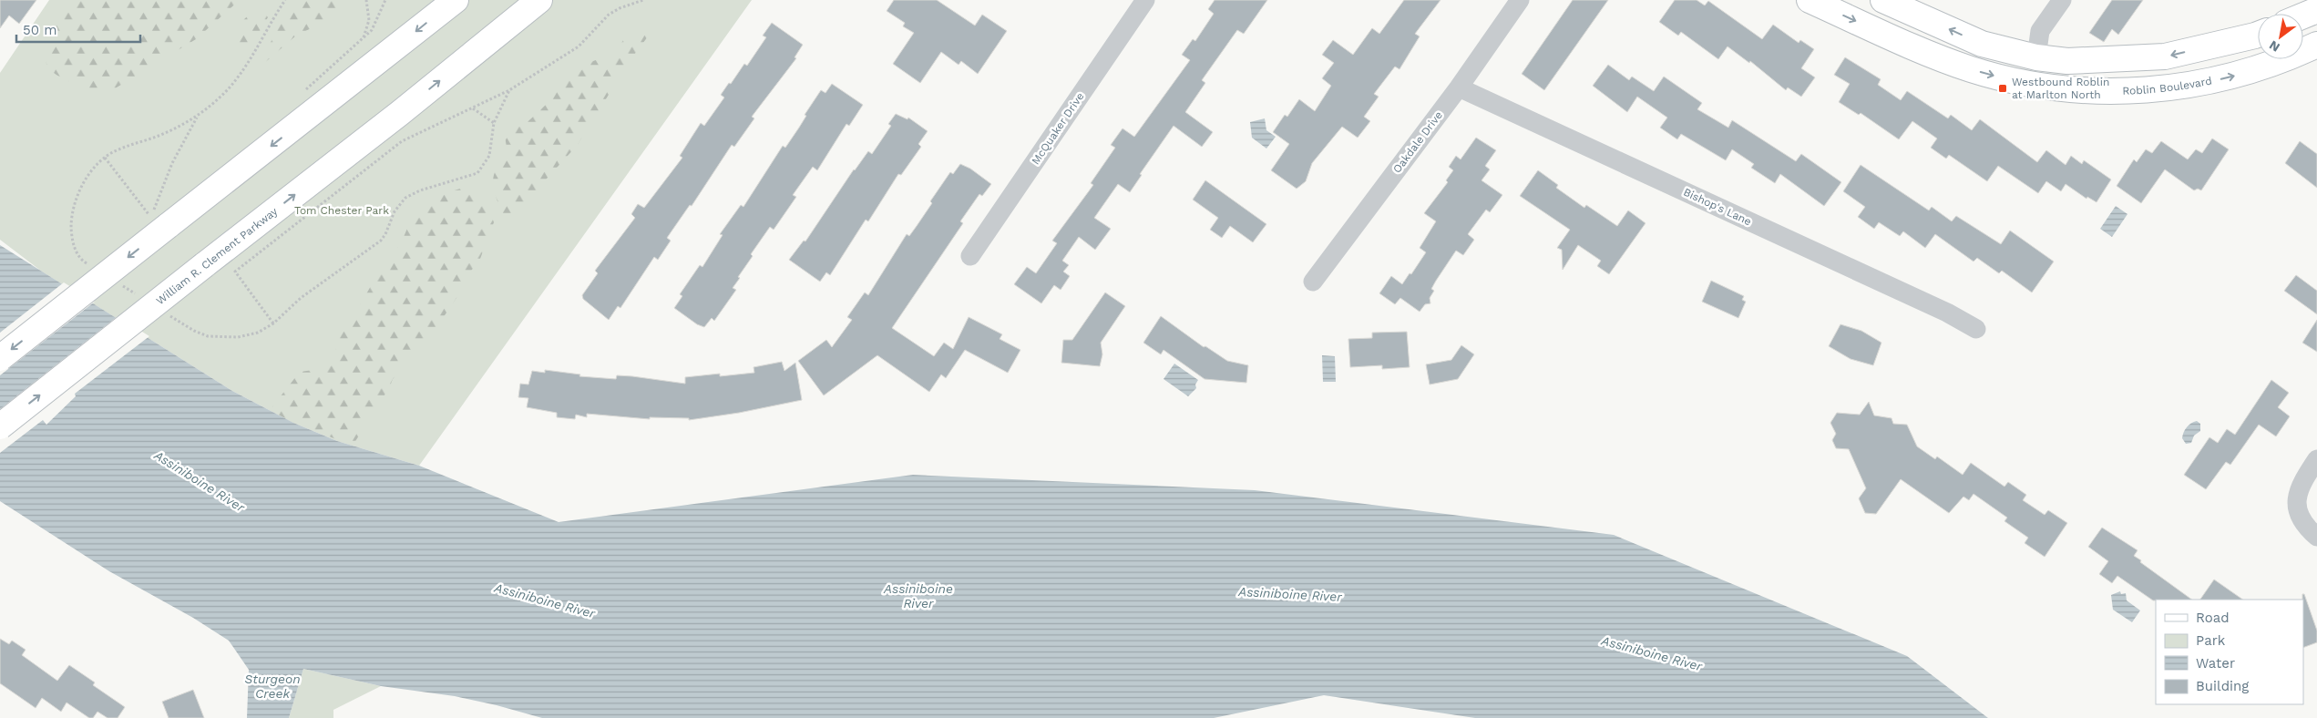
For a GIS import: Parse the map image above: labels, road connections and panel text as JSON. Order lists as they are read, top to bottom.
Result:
{
  "streets": {
    "main road": ["Roblin Boulevard", "William R. Clement Parkway"],
    "street": ["McQuaker Drive", "Oakdale Drive", "Bishop's Lane"]
  },
  "crossings": [
    ["Oakdale Drive", "Bishop's Lane"]
  ],
  "water": ["Assiniboine River", "Sturgeon Creek"],
  "parks": ["Tom Chester Park"],
  "places": {
    "transit": ["Westbound Roblin at Marlton North"]
  },
  "legend": [
    "Road",
    "Park",
    "Water",
    "Building"
  ],
  "scale_bar": "50 m",
  "north": "bottom left"
}
